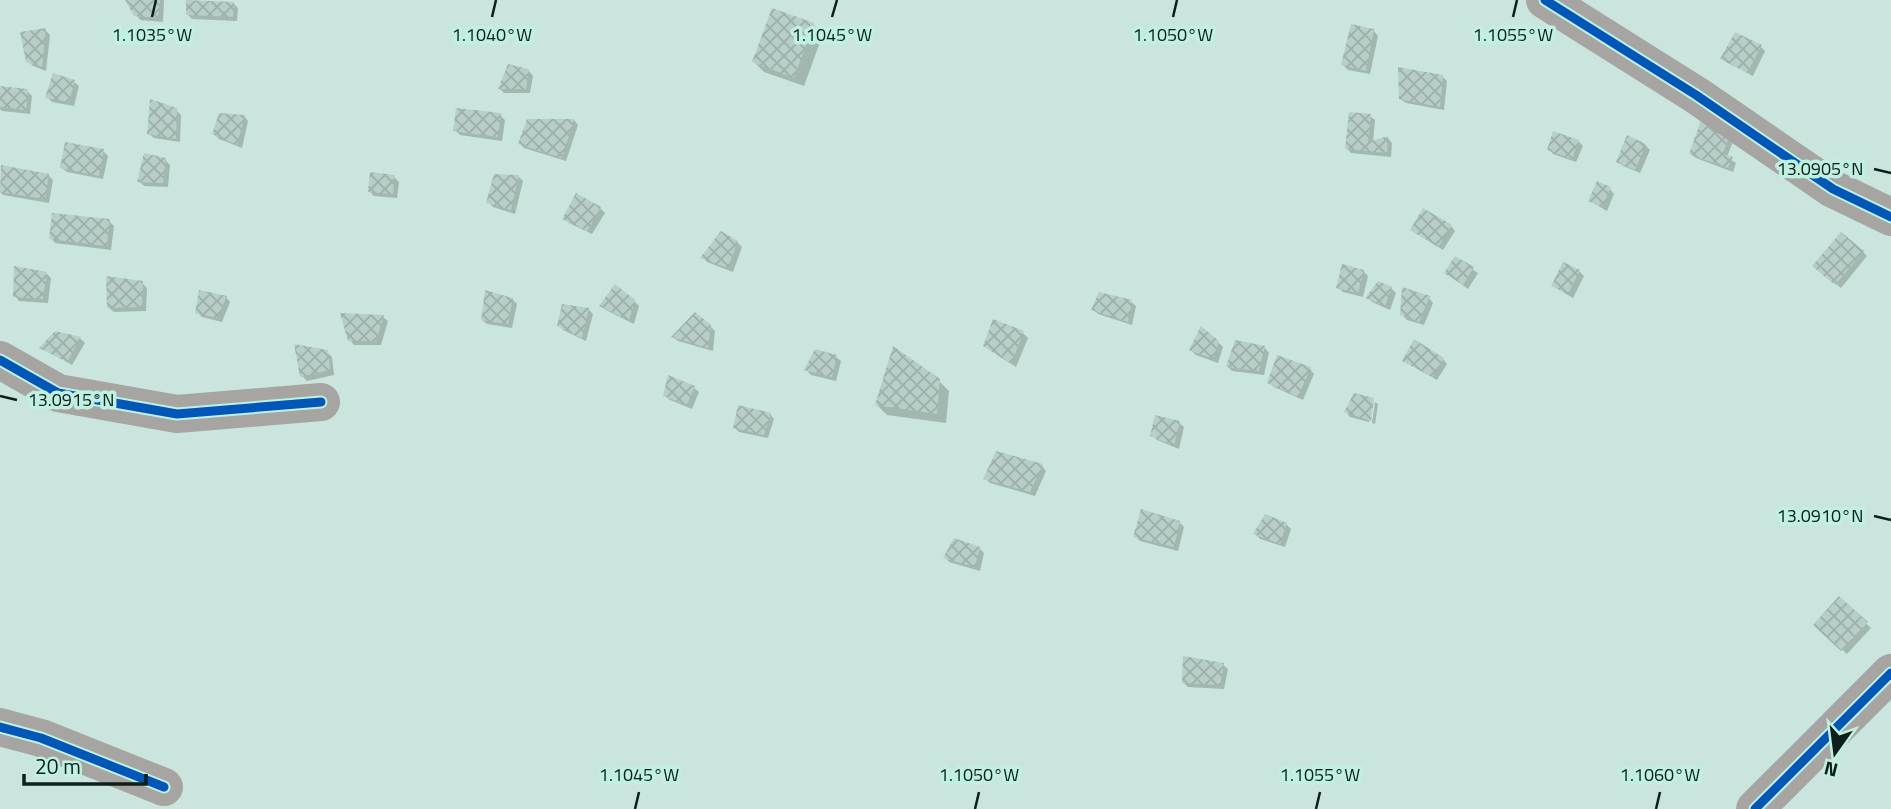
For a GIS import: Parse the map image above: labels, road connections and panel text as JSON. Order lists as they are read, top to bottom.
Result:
{
  "scale_bar": "20 m",
  "north": "bottom",
  "coordinates": [
    "1.1035°W",
    "1.1040°W",
    "1.1045°W",
    "1.1050°W",
    "1.1055°W",
    "13.0905°N",
    "13.0915°N",
    "13.0910°N",
    "1.1060°W"
  ]
}
